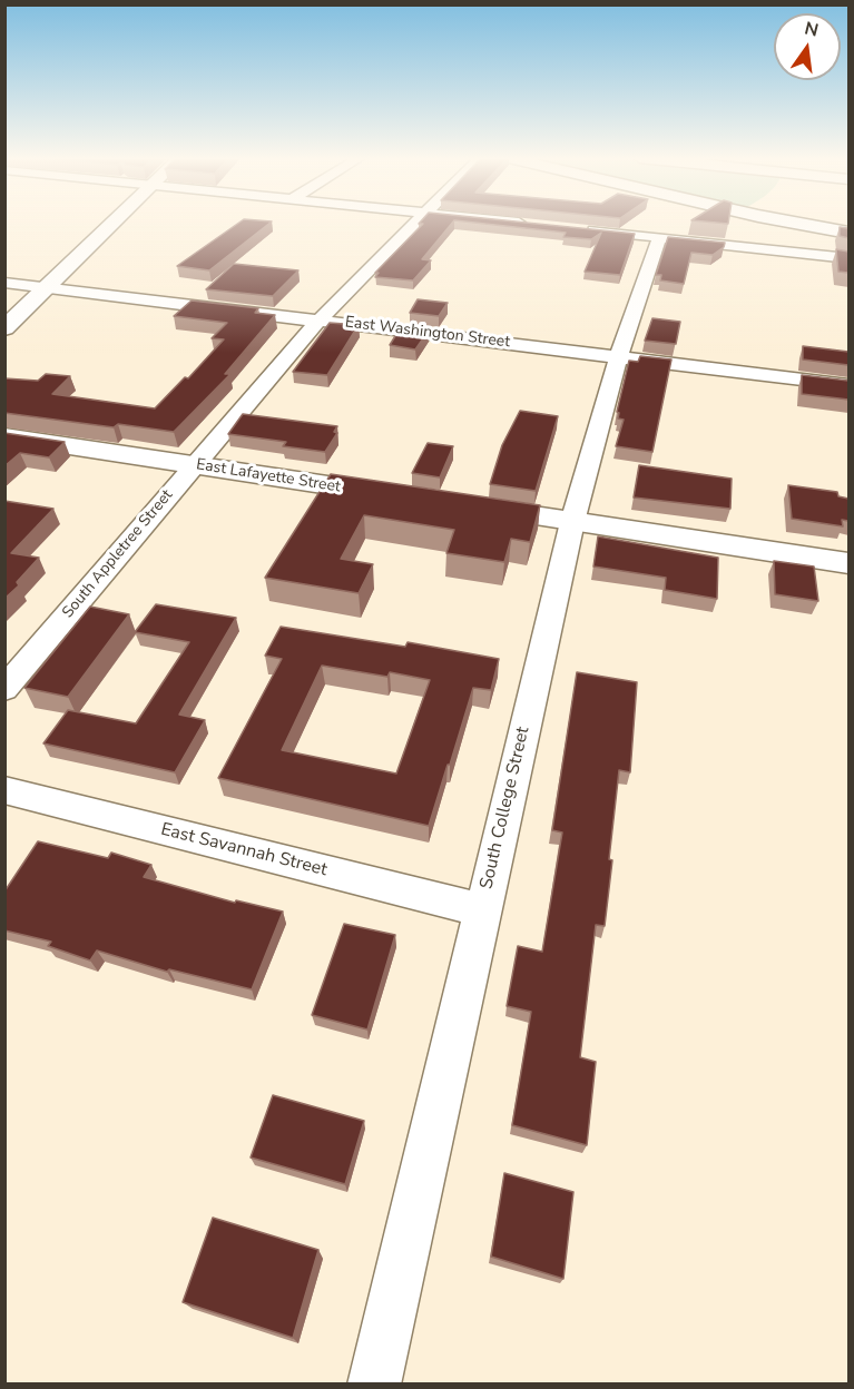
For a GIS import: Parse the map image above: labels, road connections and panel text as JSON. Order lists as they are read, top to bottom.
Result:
{
  "streets": {
    "street": [
      "East Washington Street",
      "East Lafayette Street",
      "South Appletree Street",
      "South College Street",
      "East Savannah Street"
    ]
  },
  "crossings": [
    ["East Washington Street", "South Appletree Street"],
    ["East Washington Street", "South College Street"],
    ["East Lafayette Street", "South Appletree Street"],
    ["South College Street", "East Savannah Street"]
  ],
  "north": "top"
}
